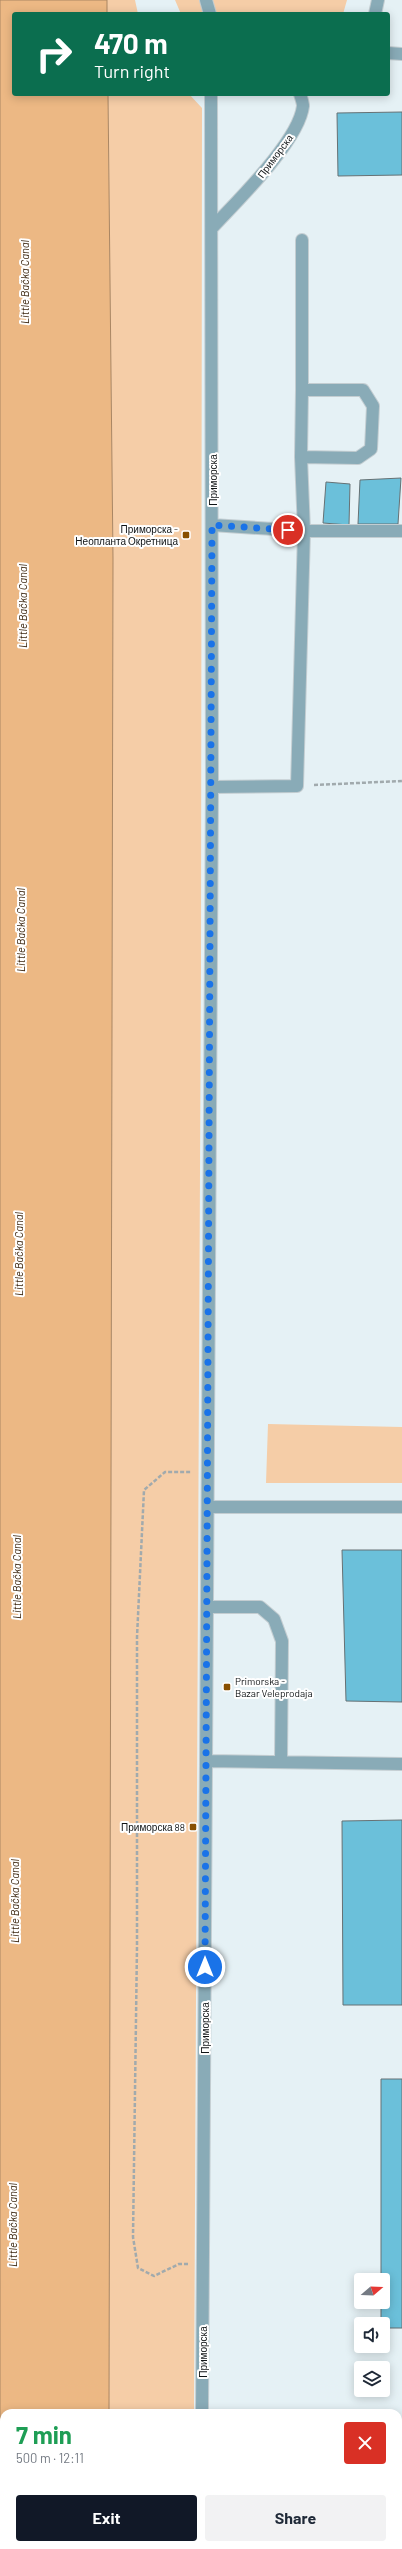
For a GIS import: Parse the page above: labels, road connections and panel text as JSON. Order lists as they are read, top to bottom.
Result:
{
  "streets": {
    "street": ["Приморска"]
  },
  "water": ["Little Bačka Canal"],
  "places": {
    "transit": ["Приморска - Неопланта Окретница", "Primorska - Bazar Veleprodaja", "Приморска 88"]
  },
  "north": "right",
  "page": {
    "turn": ["470 m", "Turn right"],
    "heading": ["7 min", "500 m · 12:11"],
    "buttons": ["Exit", "Share"]
  }
}
